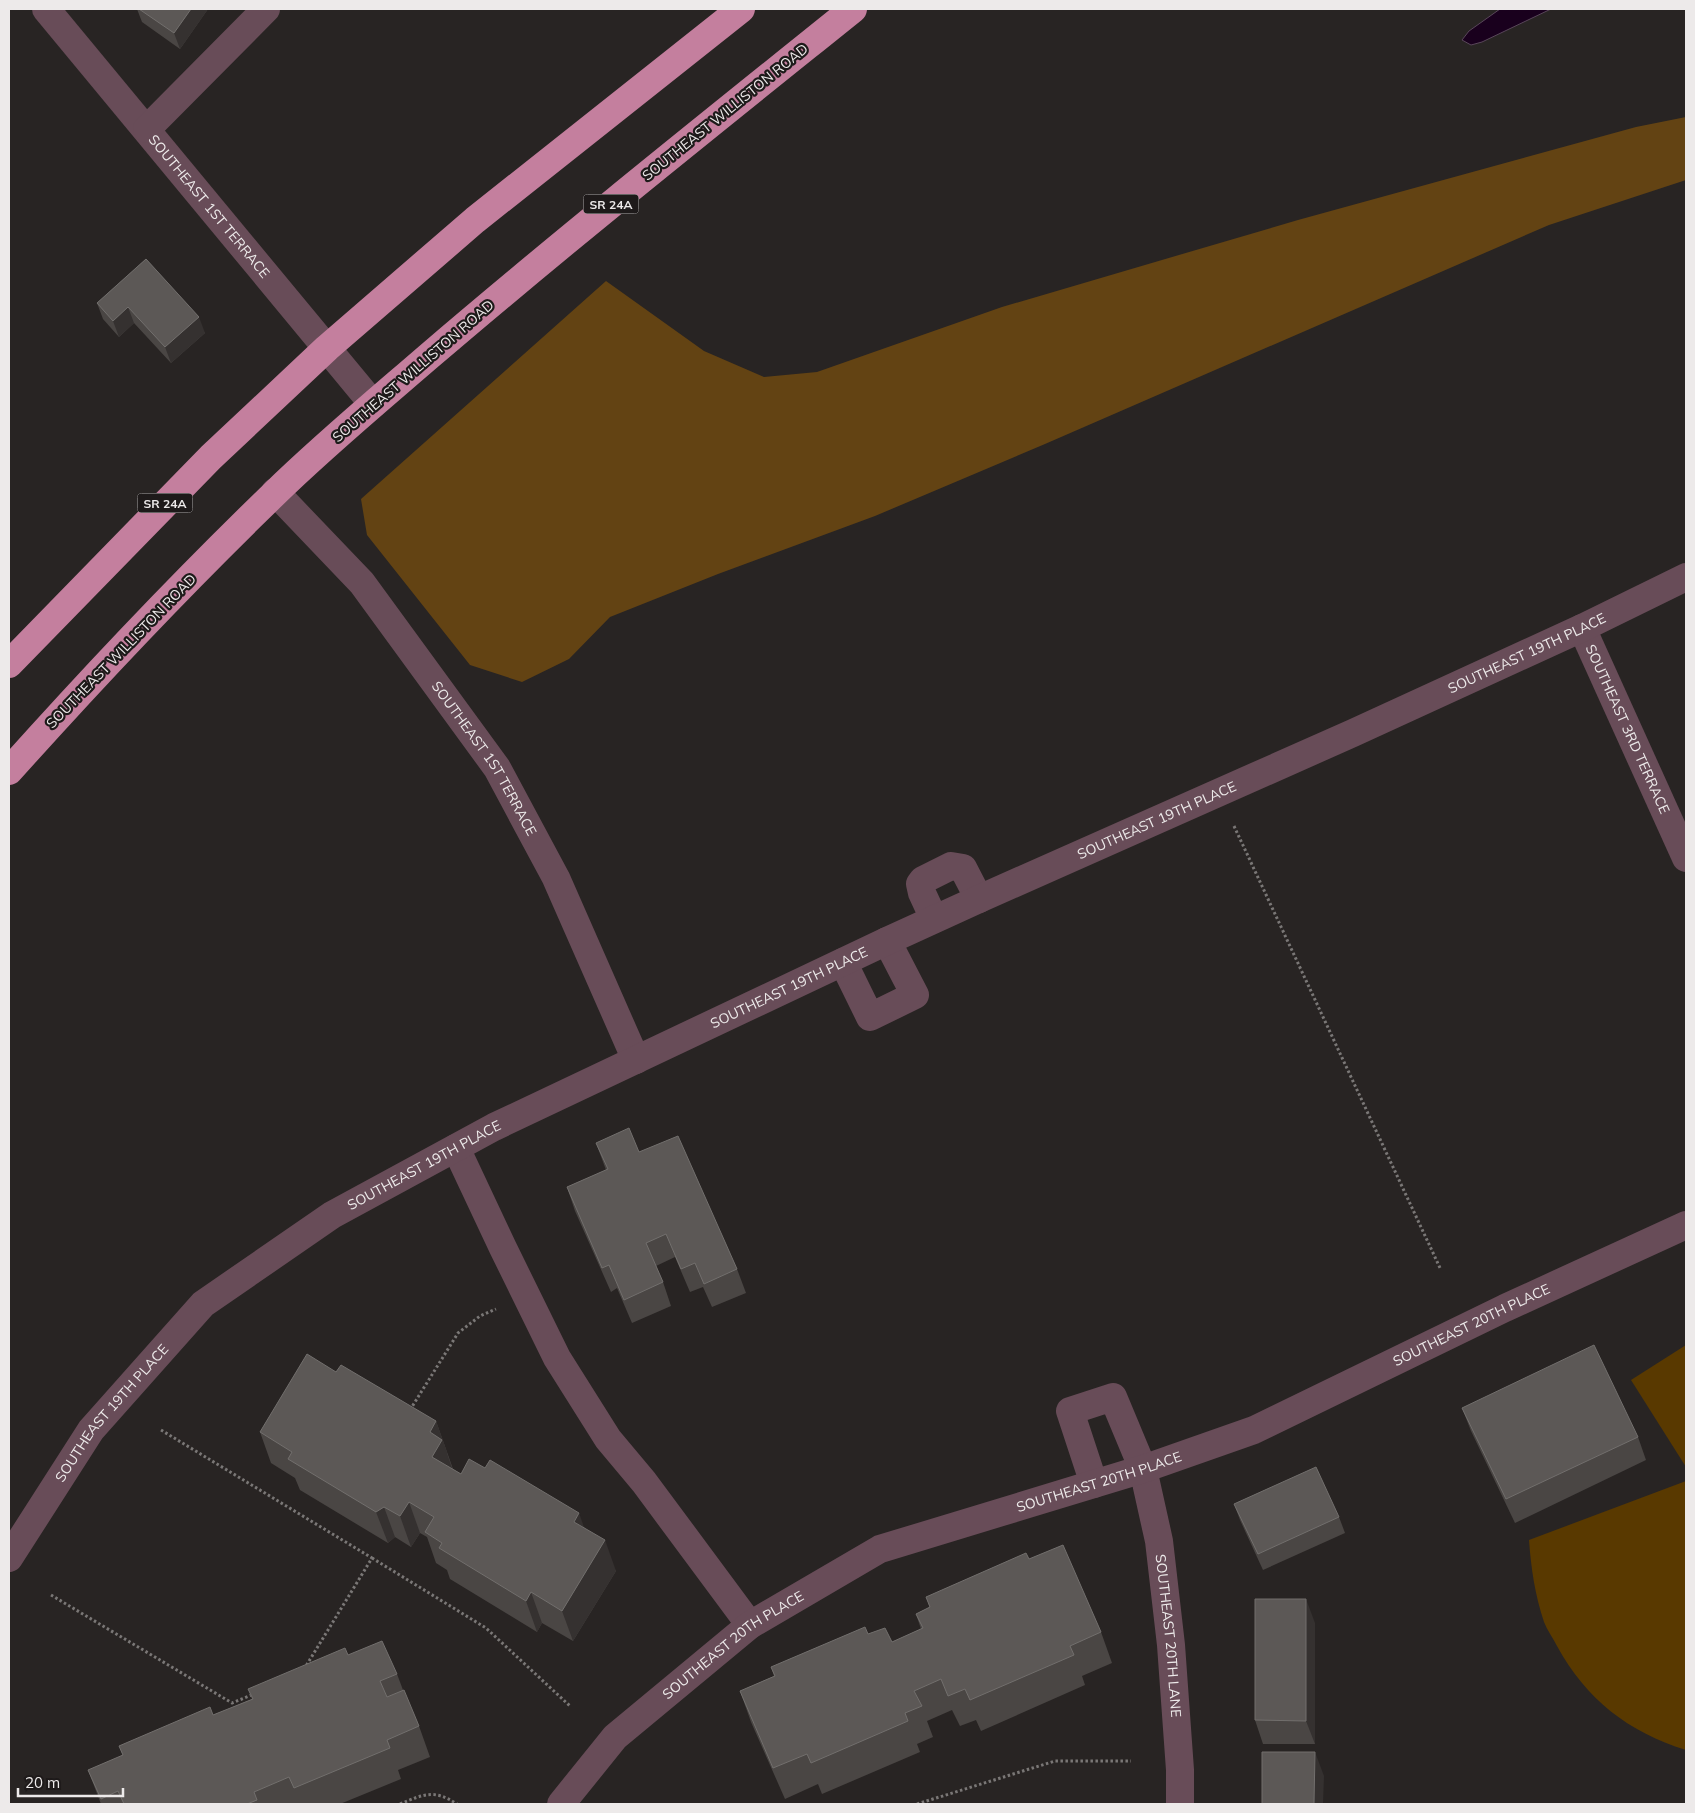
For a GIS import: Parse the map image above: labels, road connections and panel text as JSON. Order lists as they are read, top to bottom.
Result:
{
  "streets": {
    "highway": ["SOUTHEAST WILLISTON ROAD", "SR 24A"],
    "street": [
      "SOUTHEAST 1ST TERRACE",
      "SOUTHEAST 19TH PLACE",
      "SOUTHEAST 3RD TERRACE",
      "SOUTHEAST 20TH PLACE",
      "SOUTHEAST 20TH LANE"
    ]
  },
  "crossings": [
    ["SOUTHEAST WILLISTON ROAD", "SOUTHEAST 1ST TERRACE"],
    ["SR 24A", "SOUTHEAST 1ST TERRACE"],
    ["SOUTHEAST 1ST TERRACE", "SOUTHEAST 19TH PLACE"],
    ["SOUTHEAST 19TH PLACE", "SOUTHEAST 3RD TERRACE"],
    ["SOUTHEAST 20TH PLACE", "SOUTHEAST 20TH LANE"]
  ],
  "scale_bar": "20 m"
}
